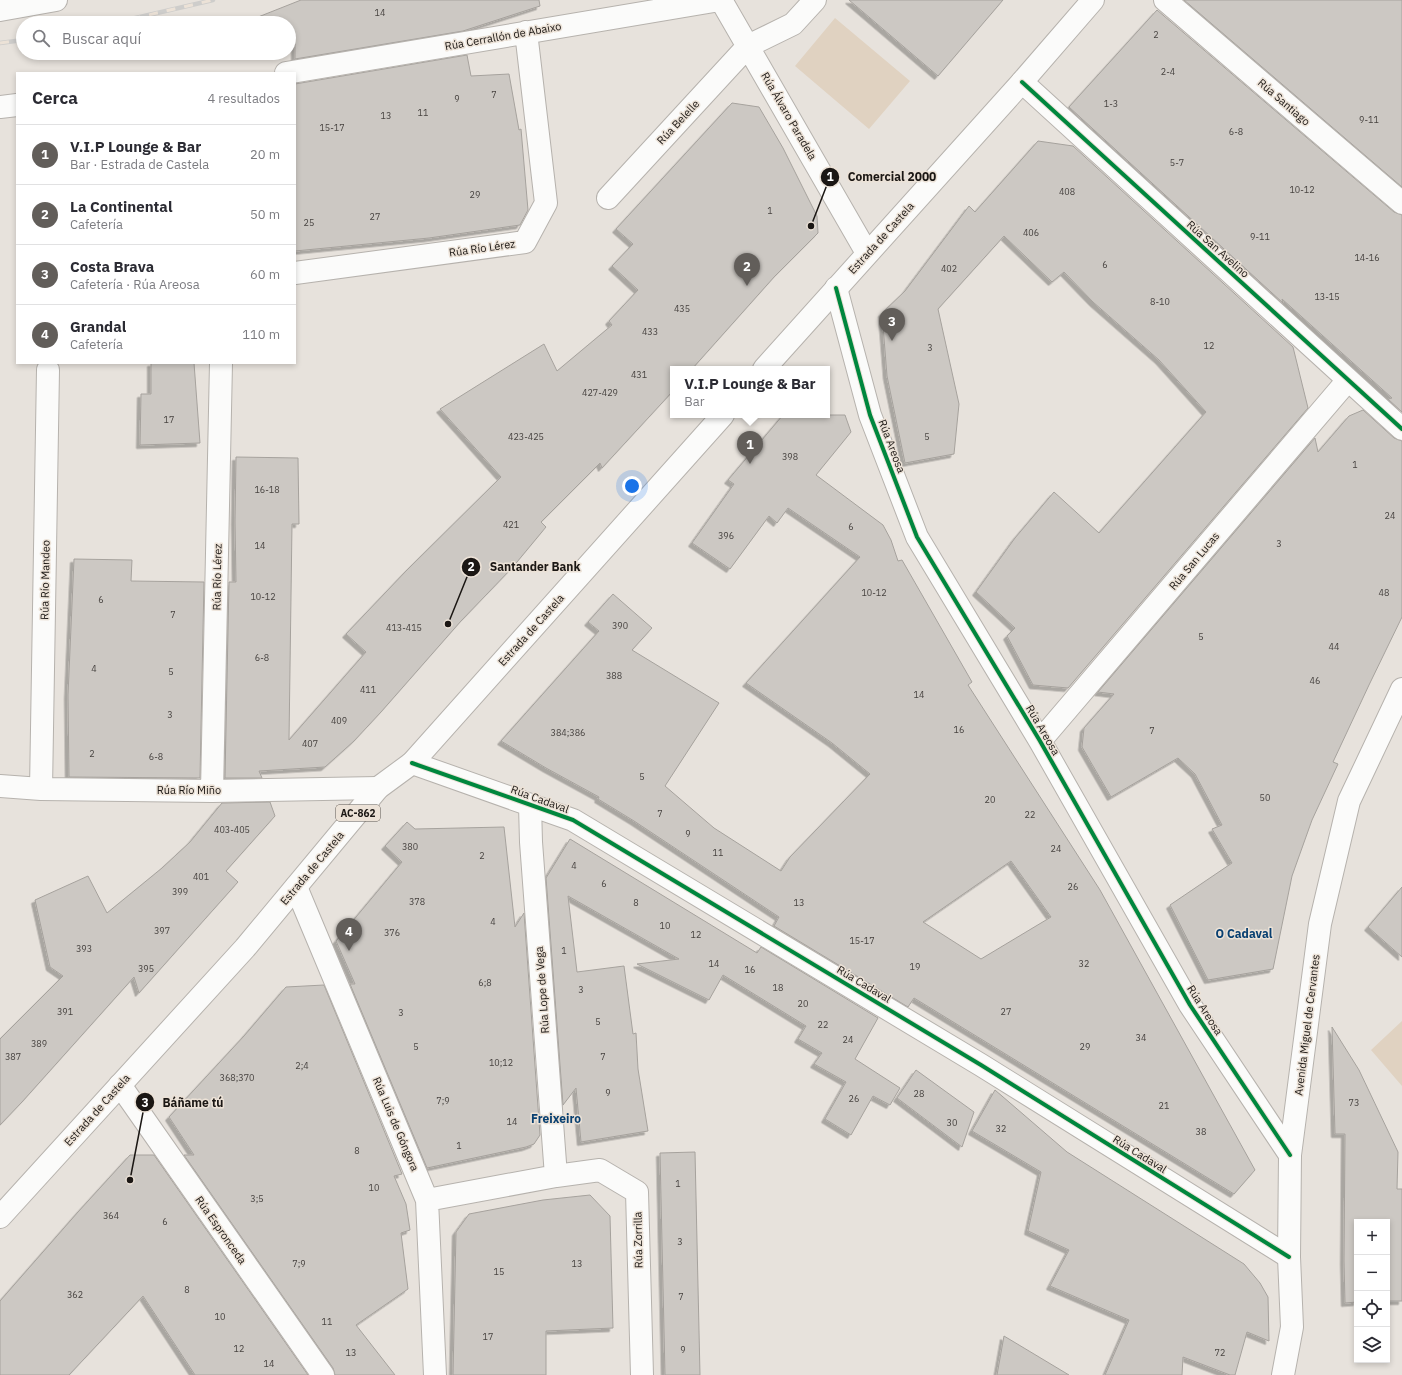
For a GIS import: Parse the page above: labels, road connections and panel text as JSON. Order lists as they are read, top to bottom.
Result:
{
  "streets": {
    "street": [
      "Rúa Cerrallón de Abaixo",
      "Rúa Santiago",
      "Rúa Álvaro Paradela",
      "Rúa Belelle",
      "Estrada de Castela",
      "Rúa Río Lérez",
      "Rúa San Avelino",
      "Rúa Areosa",
      "Rúa San Lucas",
      "Rúa Río Mandeo",
      "Rúa Río Miño",
      "Rúa Cadaval",
      "AC-862",
      "Rúa Lope de Vega",
      "Avenida Miguel de Cervantes",
      "Rúa Luis de Góngora",
      "Rúa Espronceda",
      "Rúa Zorrilla"
    ]
  },
  "crossings": [
    ["Rúa Cerrallón de Abaixo", "Rúa Álvaro Paradela"],
    ["Rúa Cerrallón de Abaixo", "Rúa Río Lérez"],
    ["Rúa Álvaro Paradela", "Rúa Belelle"],
    ["Rúa Álvaro Paradela", "Estrada de Castela"],
    ["Estrada de Castela", "Rúa San Avelino"],
    ["Estrada de Castela", "Rúa Areosa"],
    ["Estrada de Castela", "Rúa Río Miño"],
    ["Estrada de Castela", "Rúa Cadaval"],
    ["Estrada de Castela", "Rúa Luis de Góngora"],
    ["Estrada de Castela", "Rúa Espronceda"],
    ["Rúa Río Lérez", "Rúa Río Miño"],
    ["Rúa San Avelino", "Rúa San Lucas"],
    ["Rúa Areosa", "Rúa San Lucas"],
    ["Rúa Areosa", "Avenida Miguel de Cervantes"],
    ["Rúa Río Mandeo", "Rúa Río Miño"],
    ["Rúa Cadaval", "Rúa Lope de Vega"],
    ["Rúa Cadaval", "Avenida Miguel de Cervantes"],
    ["Rúa Lope de Vega", "Rúa Zorrilla"]
  ],
  "districts": ["O Cadaval", "Freixeiro"],
  "places": ["Comercial 2000", "Santander Bank", "Báñame tú"],
  "house_numbers": [
    "14",
    "2",
    "2-4",
    "7",
    "9",
    "1-3",
    "11",
    "13",
    "9-11",
    "15-17",
    "6-8",
    "5-7",
    "10-12",
    "408",
    "29",
    "1",
    "27",
    "25",
    "406",
    "9-11",
    "14-16",
    "6",
    "402",
    "13-15",
    "8-10",
    "435",
    "433",
    "12",
    "3",
    "431",
    "427-429",
    "17",
    "423-425",
    "5",
    "398",
    "1",
    "16-18",
    "24",
    "421",
    "6",
    "396",
    "3",
    "14",
    "10-12",
    "48",
    "10-12",
    "6",
    "7",
    "390",
    "413-415",
    "5",
    "44",
    "6-8",
    "4",
    "5",
    "388",
    "46",
    "411",
    "14",
    "3",
    "409",
    "16",
    "7",
    "384;386",
    "407",
    "2",
    "6-8",
    "5",
    "50",
    "20",
    "7",
    "22",
    "403-405",
    "9",
    "380",
    "24",
    "11",
    "2",
    "4",
    "401",
    "6",
    "26",
    "399",
    "378",
    "8",
    "13",
    "4",
    "10",
    "397",
    "376",
    "12",
    "15-17",
    "393",
    "1",
    "14",
    "32",
    "19",
    "395",
    "16",
    "6;8",
    "18",
    "3",
    "20",
    "391",
    "27",
    "3",
    "5",
    "22",
    "34",
    "24",
    "389",
    "5",
    "29",
    "387",
    "7",
    "10;12",
    "2;4",
    "368;370",
    "9",
    "28",
    "26",
    "7;9",
    "73",
    "21",
    "14",
    "30",
    "32",
    "38",
    "1",
    "8",
    "1",
    "10",
    "3;5",
    "364",
    "6",
    "3",
    "7;9",
    "13",
    "15",
    "8",
    "362",
    "7",
    "10",
    "11",
    "17",
    "12",
    "9",
    "13",
    "72",
    "14"
  ],
  "page": {
    "search": "Buscar aquí",
    "heading": ["Cerca", "4 resultados"],
    "list": [
      {
        "mark": "1",
        "name": "V.I.P Lounge & Bar",
        "note": "Bar · Estrada de Castela",
        "value": "20 m"
      },
      {
        "mark": "2",
        "name": "La Continental",
        "note": "Cafetería",
        "value": "50 m"
      },
      {
        "mark": "3",
        "name": "Costa Brava",
        "note": "Cafetería · Rúa Areosa",
        "value": "60 m"
      },
      {
        "mark": "4",
        "name": "Grandal",
        "note": "Cafetería",
        "value": "110 m"
      }
    ],
    "pins": [
      "2",
      "3",
      "1",
      "4"
    ],
    "popup": ["V.I.P Lounge & Bar", "Bar"],
    "map_buttons": ["+", "−"]
  }
}
